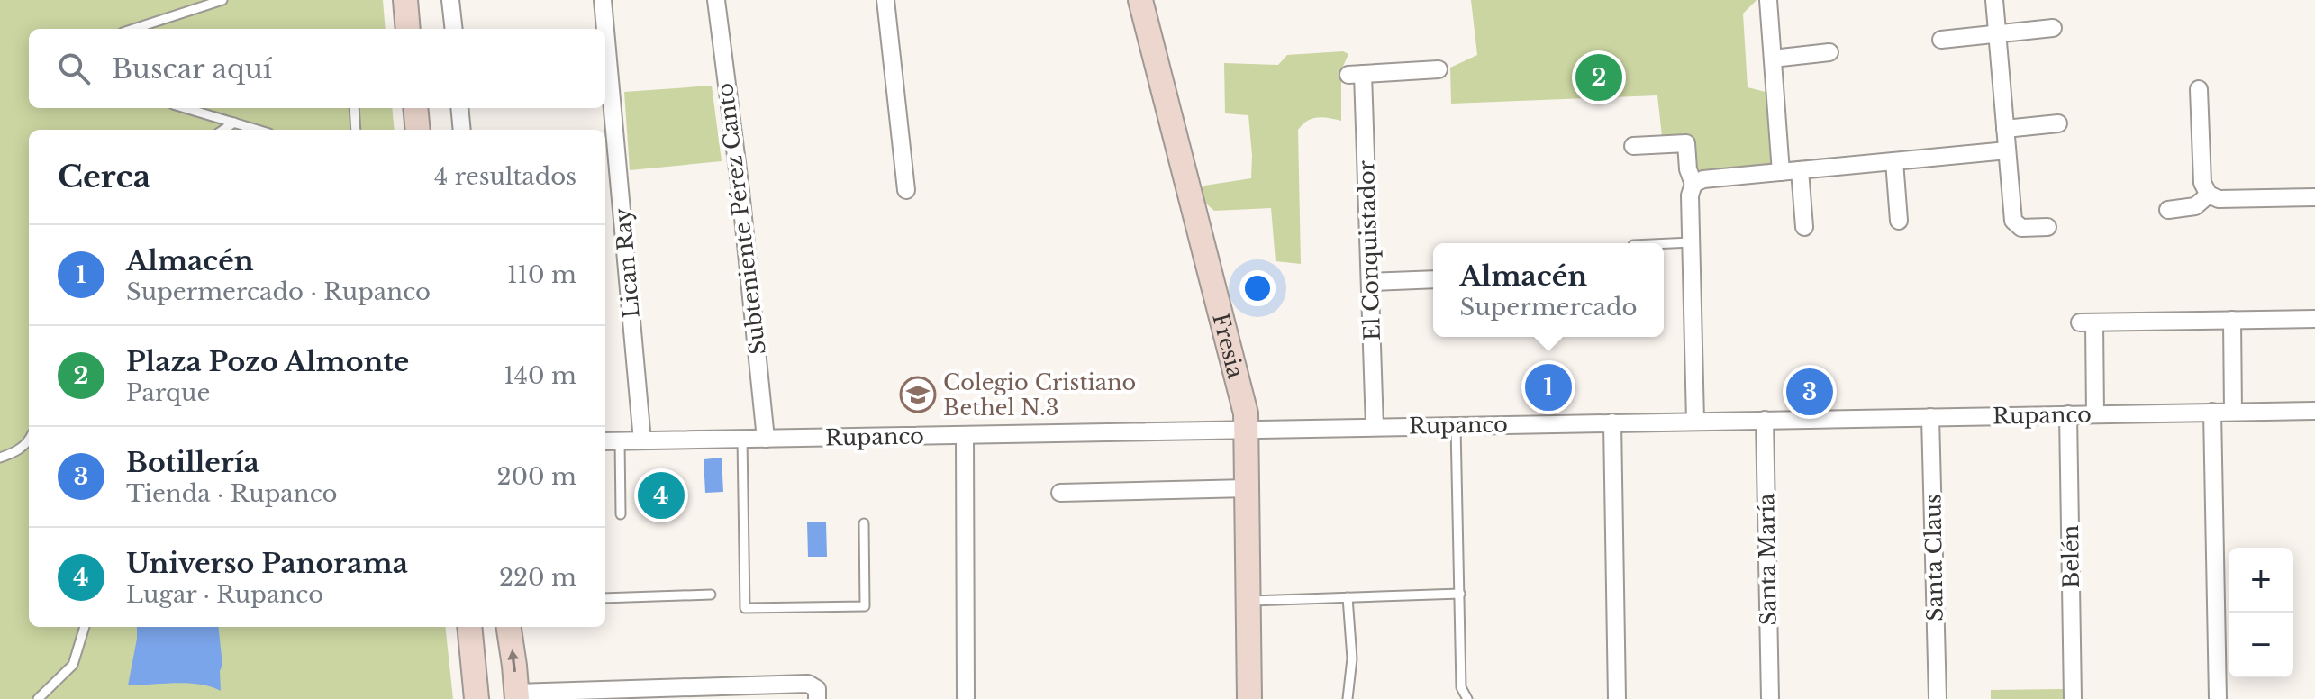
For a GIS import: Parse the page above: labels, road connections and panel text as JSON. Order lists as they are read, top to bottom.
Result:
{
  "streets": {
    "street": [
      "Subteniente Pérez Canto",
      "El Conquistador",
      "Lican Ray",
      "Fresia",
      "Rupanco",
      "Belén",
      "Santa Claus",
      "Santa María"
    ]
  },
  "crossings": [
    ["Subteniente Pérez Canto", "Rupanco"],
    ["El Conquistador", "Rupanco"],
    ["Lican Ray", "Rupanco"],
    ["Fresia", "Rupanco"],
    ["Rupanco", "Belén"],
    ["Rupanco", "Santa Claus"],
    ["Rupanco", "Santa María"]
  ],
  "places": {
    "school or university": ["Colegio Cristiano Bethel N.3"]
  },
  "page": {
    "search": "Buscar aquí",
    "pins": [
      "2",
      "1",
      "3",
      "4"
    ],
    "heading": ["Cerca", "4 resultados"],
    "list": [
      {
        "mark": "1",
        "name": "Almacén",
        "note": "Supermercado · Rupanco",
        "value": "110 m"
      },
      {
        "mark": "2",
        "name": "Plaza Pozo Almonte",
        "note": "Parque",
        "value": "140 m"
      },
      {
        "mark": "3",
        "name": "Botillería",
        "note": "Tienda · Rupanco",
        "value": "200 m"
      },
      {
        "mark": "4",
        "name": "Universo Panorama",
        "note": "Lugar · Rupanco",
        "value": "220 m"
      }
    ],
    "popup": ["Almacén", "Supermercado"],
    "map_buttons": ["+", "−"]
  }
}
